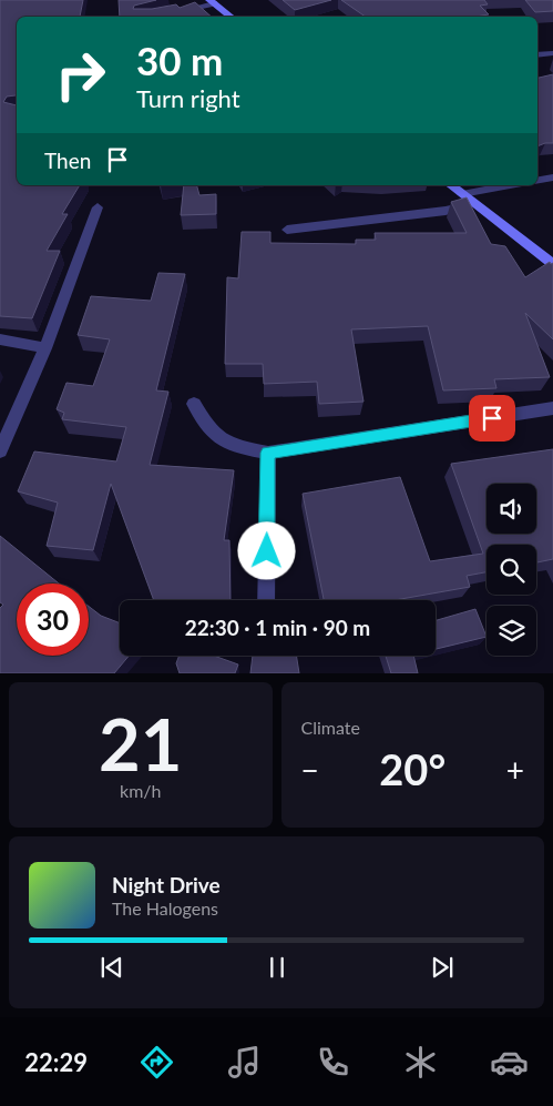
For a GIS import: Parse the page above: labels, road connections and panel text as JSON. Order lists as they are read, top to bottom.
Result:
{
  "page": {
    "turn": ["30 m", "Turn right"],
    "then": "Then",
    "limit": "30",
    "trip": "22:30 · 1 min · 90 m",
    "tile": [
      ["21", "km/h"],
      "Climate"
    ],
    "heat": ["−", "20°", "+"],
    "song": ["Night Drive", "The Halogens"],
    "tabs": "22:29"
  }
}
